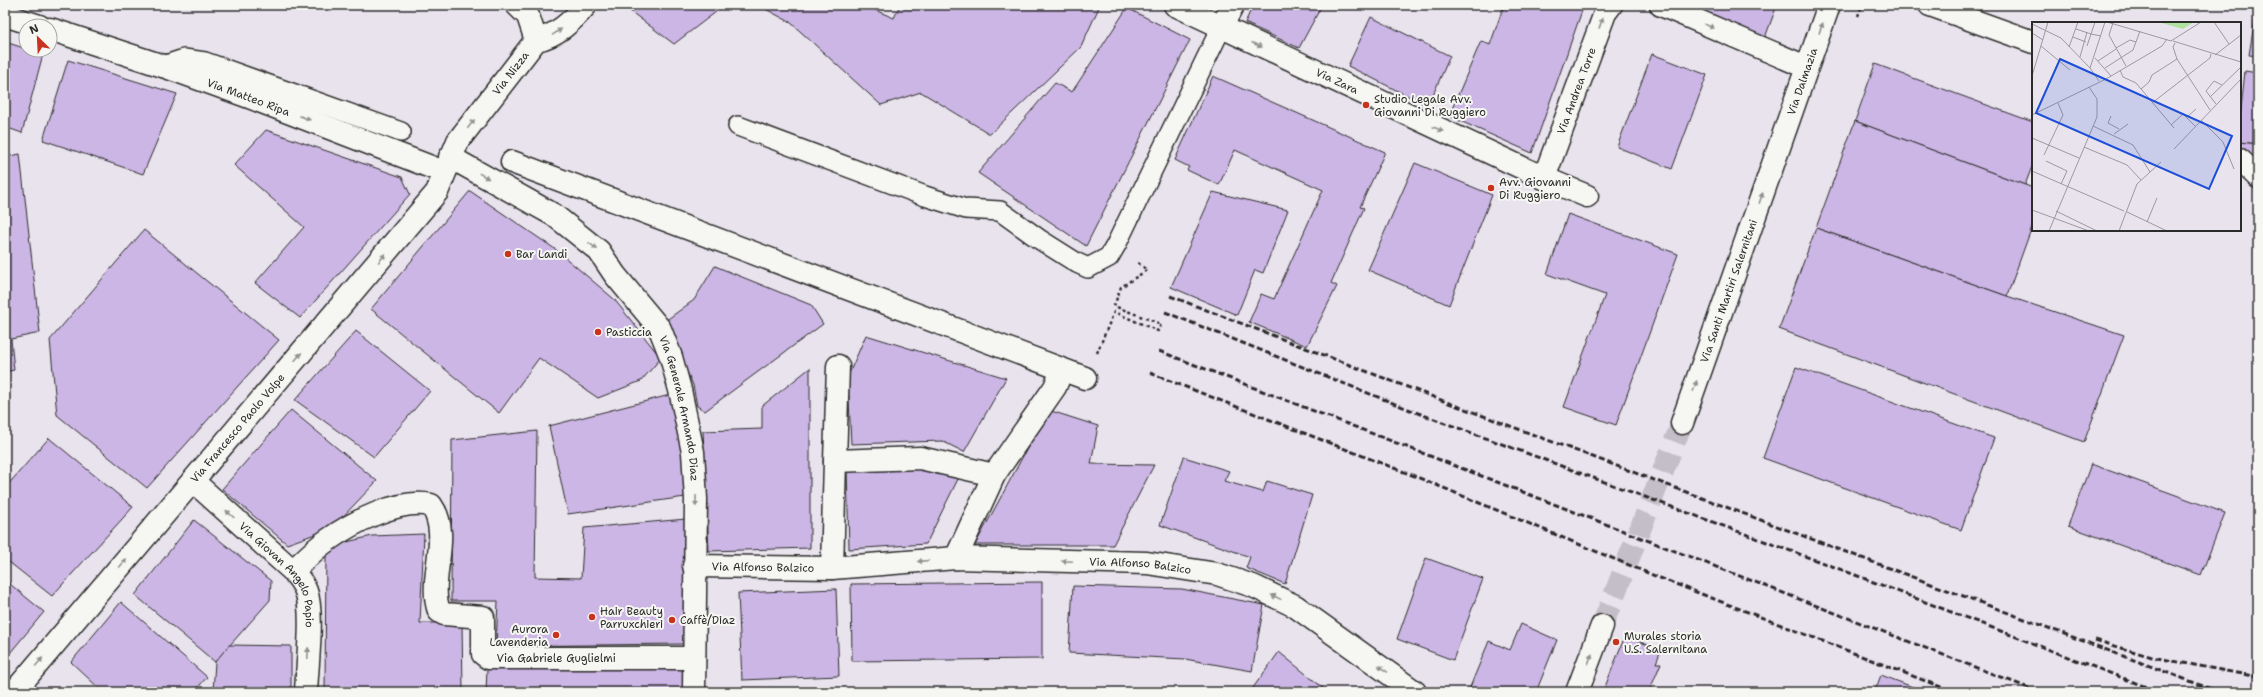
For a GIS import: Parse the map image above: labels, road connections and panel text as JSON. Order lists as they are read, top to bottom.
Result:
{
  "streets": {
    "street": [
      "Via Nizza",
      "Via Dalmazia",
      "Via Zara",
      "Via Andrea Torre",
      "Via Matteo Ripa",
      "Via Santi Martiri Salernitani",
      "Via Generale Armando Diaz",
      "Via Francesco Paolo Volpe",
      "Via Alfonso Balzico",
      "Via Giovan Angelo Papio",
      "Via Gabriele Guglielmi"
    ]
  },
  "crossings": [
    ["Via Nizza", "Via Matteo Ripa"],
    ["Via Nizza", "Via Generale Armando Diaz"],
    ["Via Nizza", "Via Francesco Paolo Volpe"],
    ["Via Dalmazia", "Via Santi Martiri Salernitani"],
    ["Via Zara", "Via Andrea Torre"],
    ["Via Matteo Ripa", "Via Generale Armando Diaz"],
    ["Via Matteo Ripa", "Via Francesco Paolo Volpe"],
    ["Via Generale Armando Diaz", "Via Francesco Paolo Volpe"],
    ["Via Generale Armando Diaz", "Via Alfonso Balzico"],
    ["Via Generale Armando Diaz", "Via Gabriele Guglielmi"],
    ["Via Francesco Paolo Volpe", "Via Giovan Angelo Papio"],
    ["Via Giovan Angelo Papio", "Via Gabriele Guglielmi"]
  ],
  "one_way": [
    "Via Nizza",
    "Via Dalmazia",
    "Via Zara",
    "Via Andrea Torre",
    "Via Matteo Ripa",
    "Via Santi Martiri Salernitani",
    "Via Generale Armando Diaz",
    "Via Francesco Paolo Volpe",
    "Via Giovan Angelo Papio"
  ],
  "places": [
    "Studio Legale Avv. Giovanni Di Ruggiero",
    "Avv. Giovanni Di Ruggiero",
    "Bar Landi",
    "Pasticcia",
    "Hair Beauty Parruxchieri",
    "Caffè/Diaz",
    "Aurora Lavenderia",
    "Murales storia U.S. Salernitana"
  ],
  "north": "top left"
}
